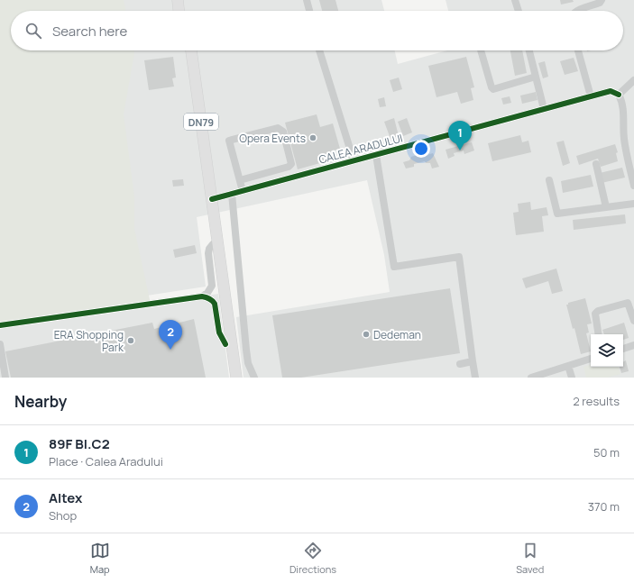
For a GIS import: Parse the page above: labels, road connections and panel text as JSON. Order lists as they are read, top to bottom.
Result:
{
  "streets": {
    "highway": ["DN79"],
    "street": ["CALEA ARADULUI"]
  },
  "crossings": [
    ["DN79", "CALEA ARADULUI"]
  ],
  "places": ["Opera Events", "Dedeman", "ERA Shopping Park"],
  "page": {
    "search": "Search here",
    "pins": ["1", "2"],
    "heading": ["Nearby", "2 results"],
    "list": [
      {
        "mark": "1",
        "name": "89F Bl.C2",
        "note": "Place · Calea Aradului",
        "value": "50 m"
      },
      {
        "mark": "2",
        "name": "Altex",
        "note": "Shop",
        "value": "370 m"
      }
    ],
    "nav": ["Map", "Directions", "Saved"]
  }
}
